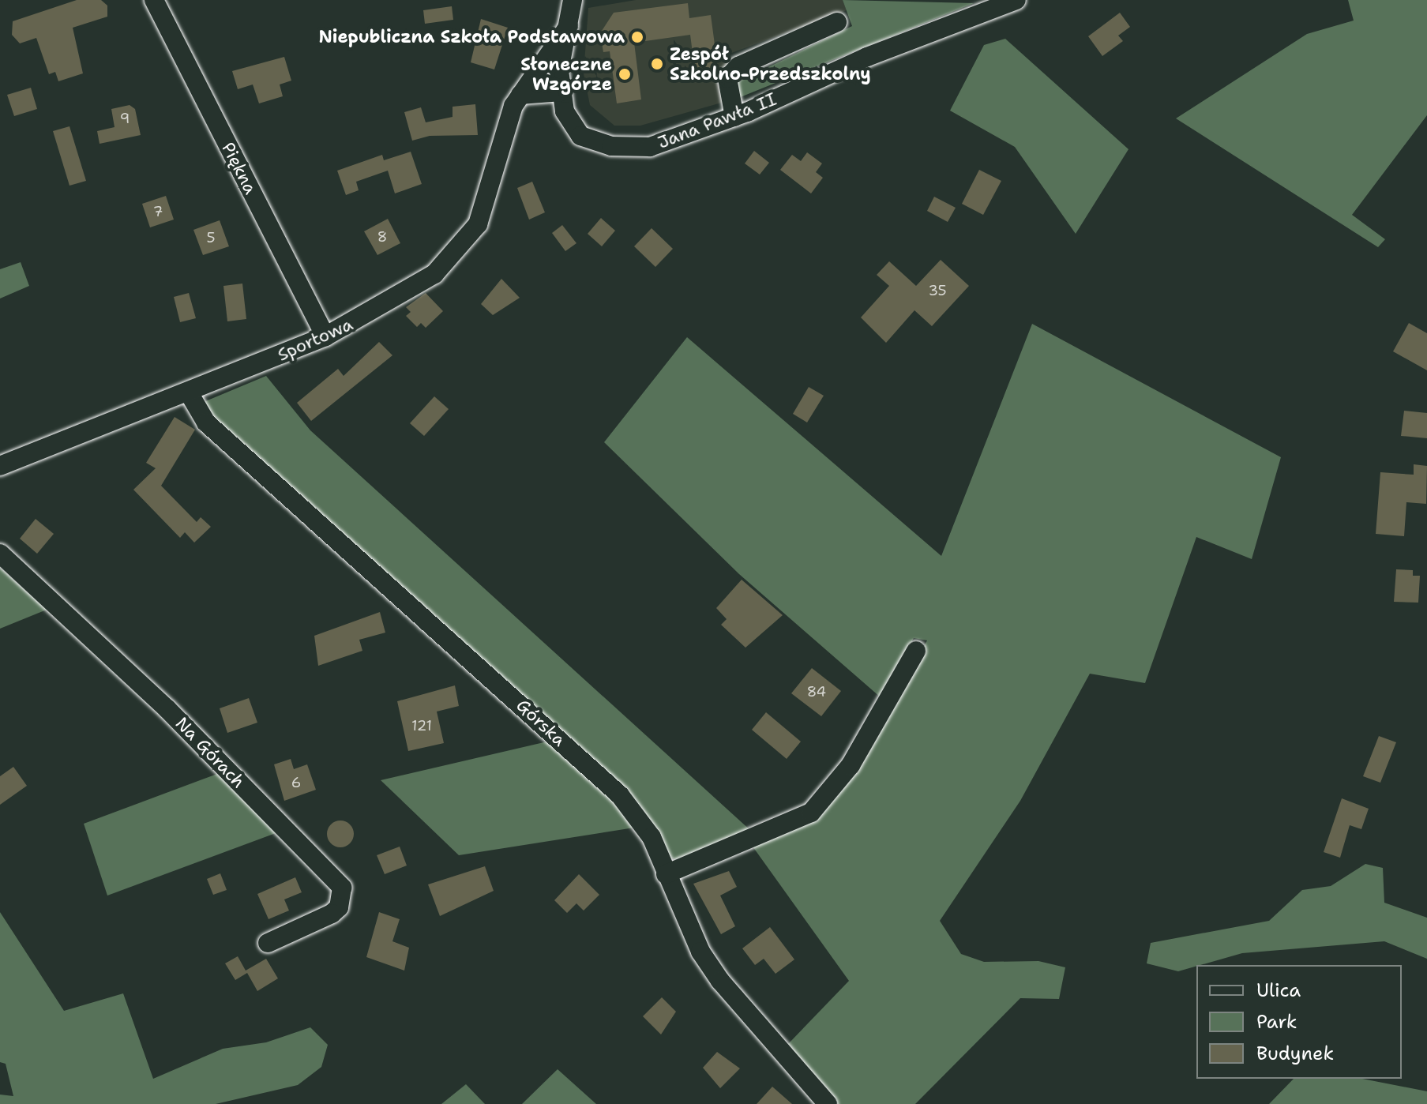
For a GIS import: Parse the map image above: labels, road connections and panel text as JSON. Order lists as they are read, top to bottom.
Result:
{
  "streets": {
    "street": [
      "Jana Pawła II",
      "Piękna",
      "Sportowa",
      "Górska",
      "Na Górach"
    ]
  },
  "crossings": [
    ["Jana Pawła II", "Sportowa"],
    ["Piękna", "Sportowa"],
    ["Sportowa", "Górska"]
  ],
  "places": ["Niepubliczna Szkoła Podstawowa", "Zespół Szkolno-Przedszkolny", "Słoneczne Wzgórze"],
  "house_numbers": [
    "9",
    "7",
    "8",
    "5",
    "35",
    "84",
    "121",
    "6"
  ],
  "legend": ["Ulica", "Park", "Budynek"]
}
